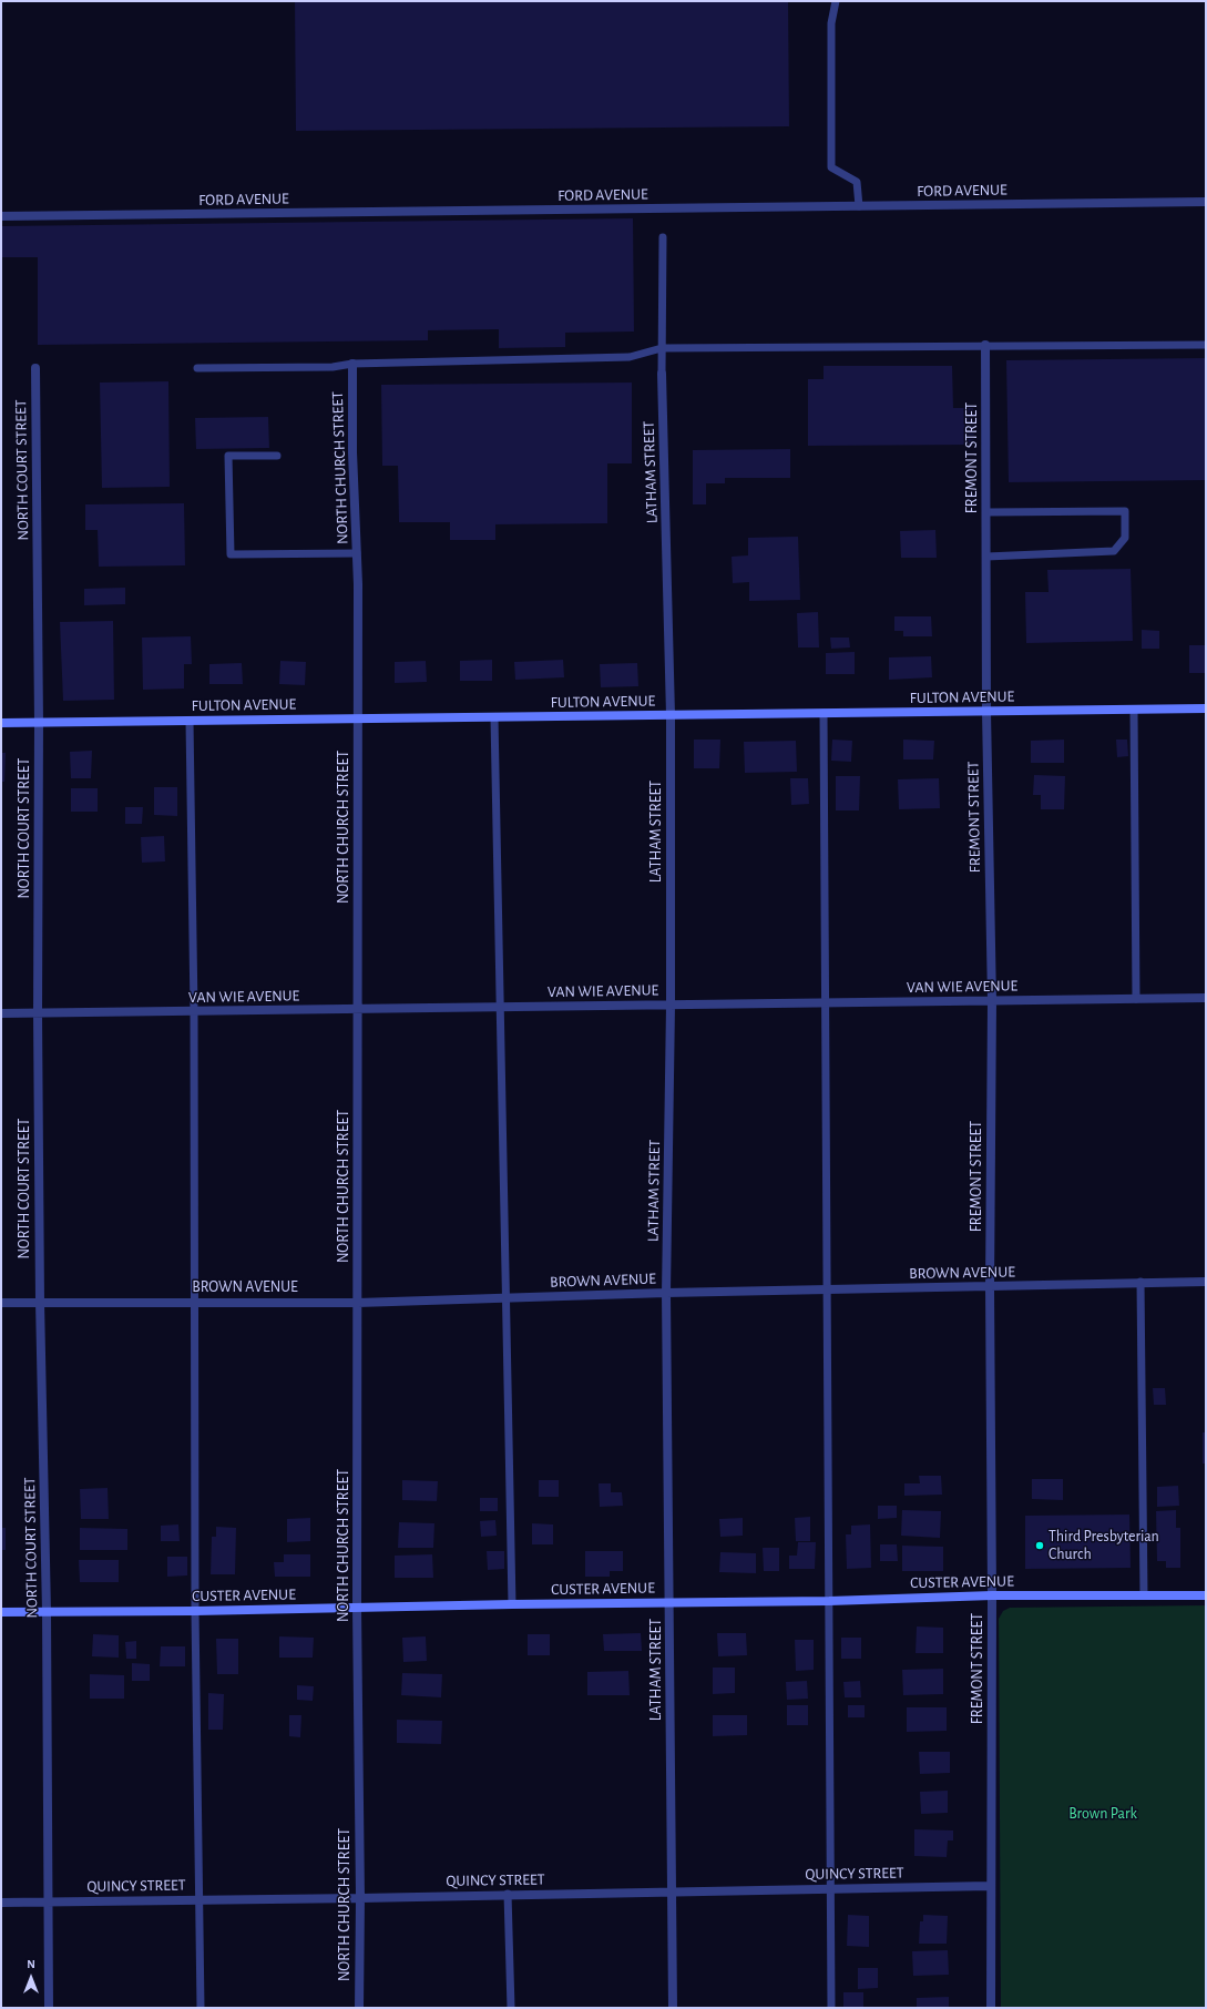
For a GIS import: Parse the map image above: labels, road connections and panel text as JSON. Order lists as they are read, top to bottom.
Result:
{
  "streets": {
    "street": [
      "FORD AVENUE",
      "FREMONT STREET",
      "NORTH CHURCH STREET",
      "NORTH COURT STREET",
      "LATHAM STREET",
      "FULTON AVENUE",
      "VAN WIE AVENUE",
      "BROWN AVENUE",
      "CUSTER AVENUE",
      "QUINCY STREET"
    ]
  },
  "crossings": [
    ["FREMONT STREET", "FULTON AVENUE"],
    ["FREMONT STREET", "VAN WIE AVENUE"],
    ["FREMONT STREET", "BROWN AVENUE"],
    ["FREMONT STREET", "CUSTER AVENUE"],
    ["FREMONT STREET", "QUINCY STREET"],
    ["NORTH CHURCH STREET", "FULTON AVENUE"],
    ["NORTH CHURCH STREET", "VAN WIE AVENUE"],
    ["NORTH CHURCH STREET", "BROWN AVENUE"],
    ["NORTH CHURCH STREET", "CUSTER AVENUE"],
    ["NORTH CHURCH STREET", "QUINCY STREET"],
    ["NORTH COURT STREET", "FULTON AVENUE"],
    ["NORTH COURT STREET", "VAN WIE AVENUE"],
    ["NORTH COURT STREET", "BROWN AVENUE"],
    ["NORTH COURT STREET", "CUSTER AVENUE"],
    ["NORTH COURT STREET", "QUINCY STREET"],
    ["LATHAM STREET", "FULTON AVENUE"],
    ["LATHAM STREET", "VAN WIE AVENUE"],
    ["LATHAM STREET", "BROWN AVENUE"],
    ["LATHAM STREET", "CUSTER AVENUE"],
    ["LATHAM STREET", "QUINCY STREET"]
  ],
  "parks": ["Brown Park"],
  "places": ["Third Presbyterian Church"],
  "north": "top"
}
